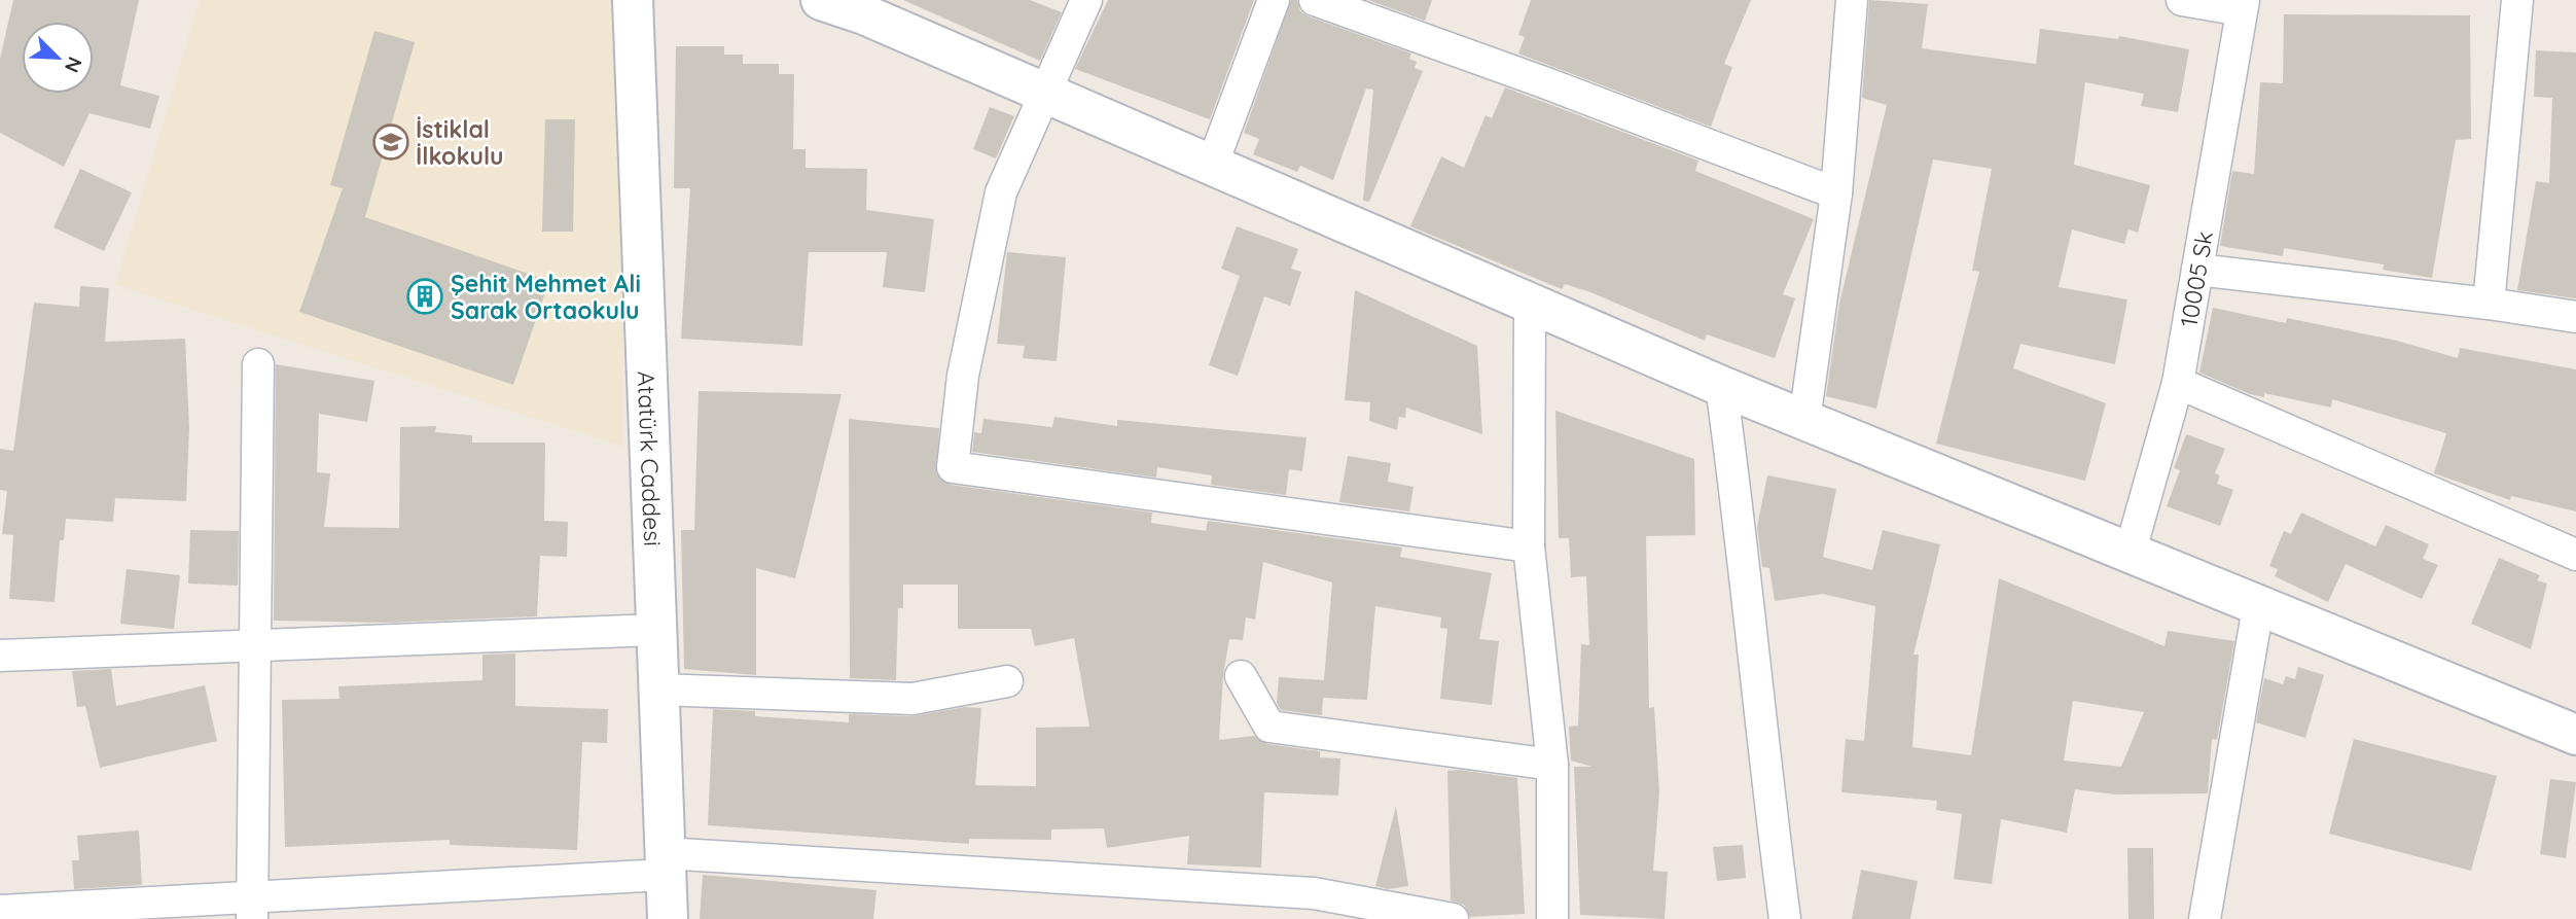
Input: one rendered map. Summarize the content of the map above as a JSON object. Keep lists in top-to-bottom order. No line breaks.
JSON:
{"streets":{"street":["10005 Sk","Atatürk Caddesi"]},"places":{"school or university":["İstiklal İlkokulu"],"building":["Şehit Mehmet Ali Sarak Ortaokulu"]},"north":"bottom right"}
